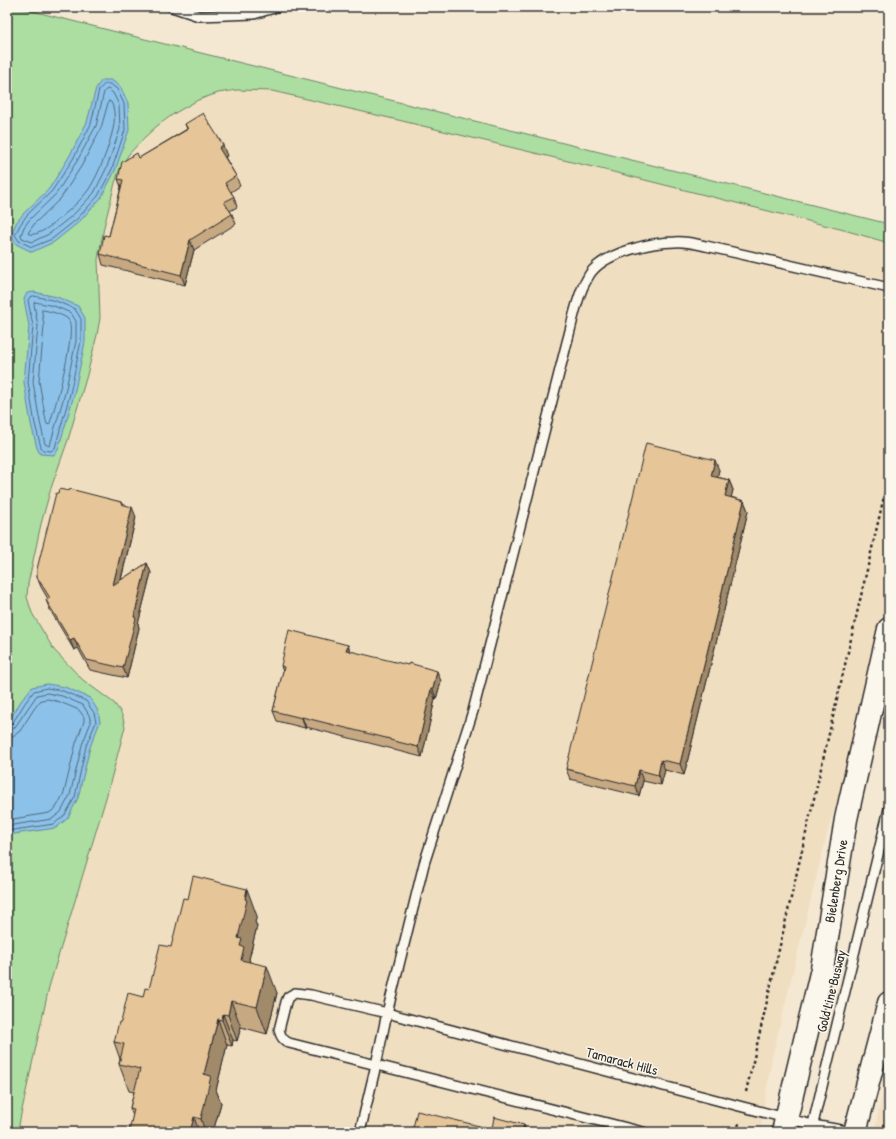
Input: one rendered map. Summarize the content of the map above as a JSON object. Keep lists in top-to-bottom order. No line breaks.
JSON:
{"streets":{"street":["Bielenberg Drive"],"lane":["Gold Line Busway","Tamarack Hills"]},"crossings":[["Bielenberg Drive","Tamarack Hills"],["Gold Line Busway","Tamarack Hills"]]}
